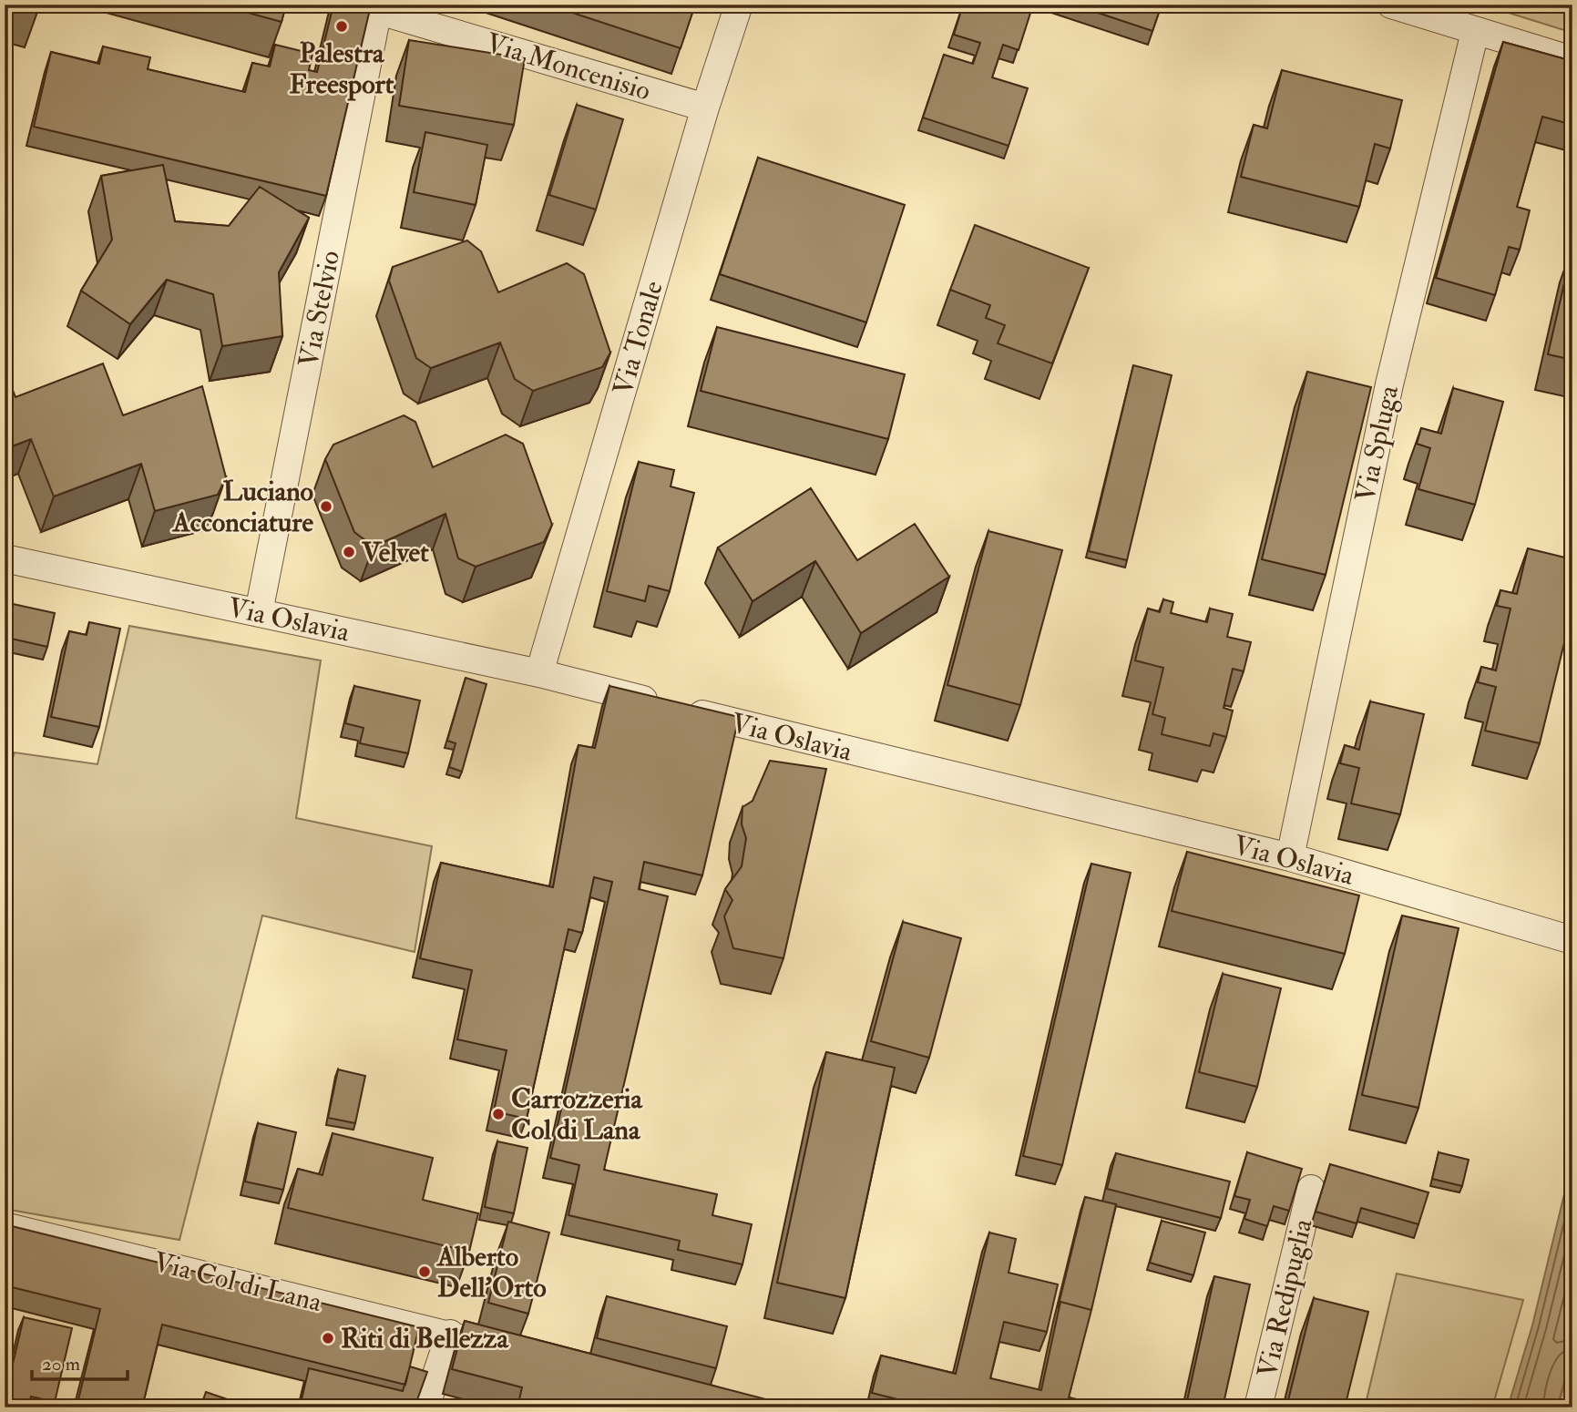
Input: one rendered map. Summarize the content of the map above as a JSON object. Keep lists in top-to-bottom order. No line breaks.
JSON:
{"streets":{"street":["Via Moncenisio","Via Stelvio","Via Tonale","Via Spluga","Via Oslavia","Via Col di Lana","Via Redipuglia"]},"crossings":[["Via Moncenisio","Via Stelvio"],["Via Moncenisio","Via Tonale"],["Via Stelvio","Via Oslavia"],["Via Tonale","Via Oslavia"],["Via Spluga","Via Oslavia"]],"places":["Palestra Freesport","Luciano Acconciature","Velvet","Carrozzeria Col di Lana","Alberto Dell'Orto","Riti di Bellezza"],"scale_bar":"20 m"}
